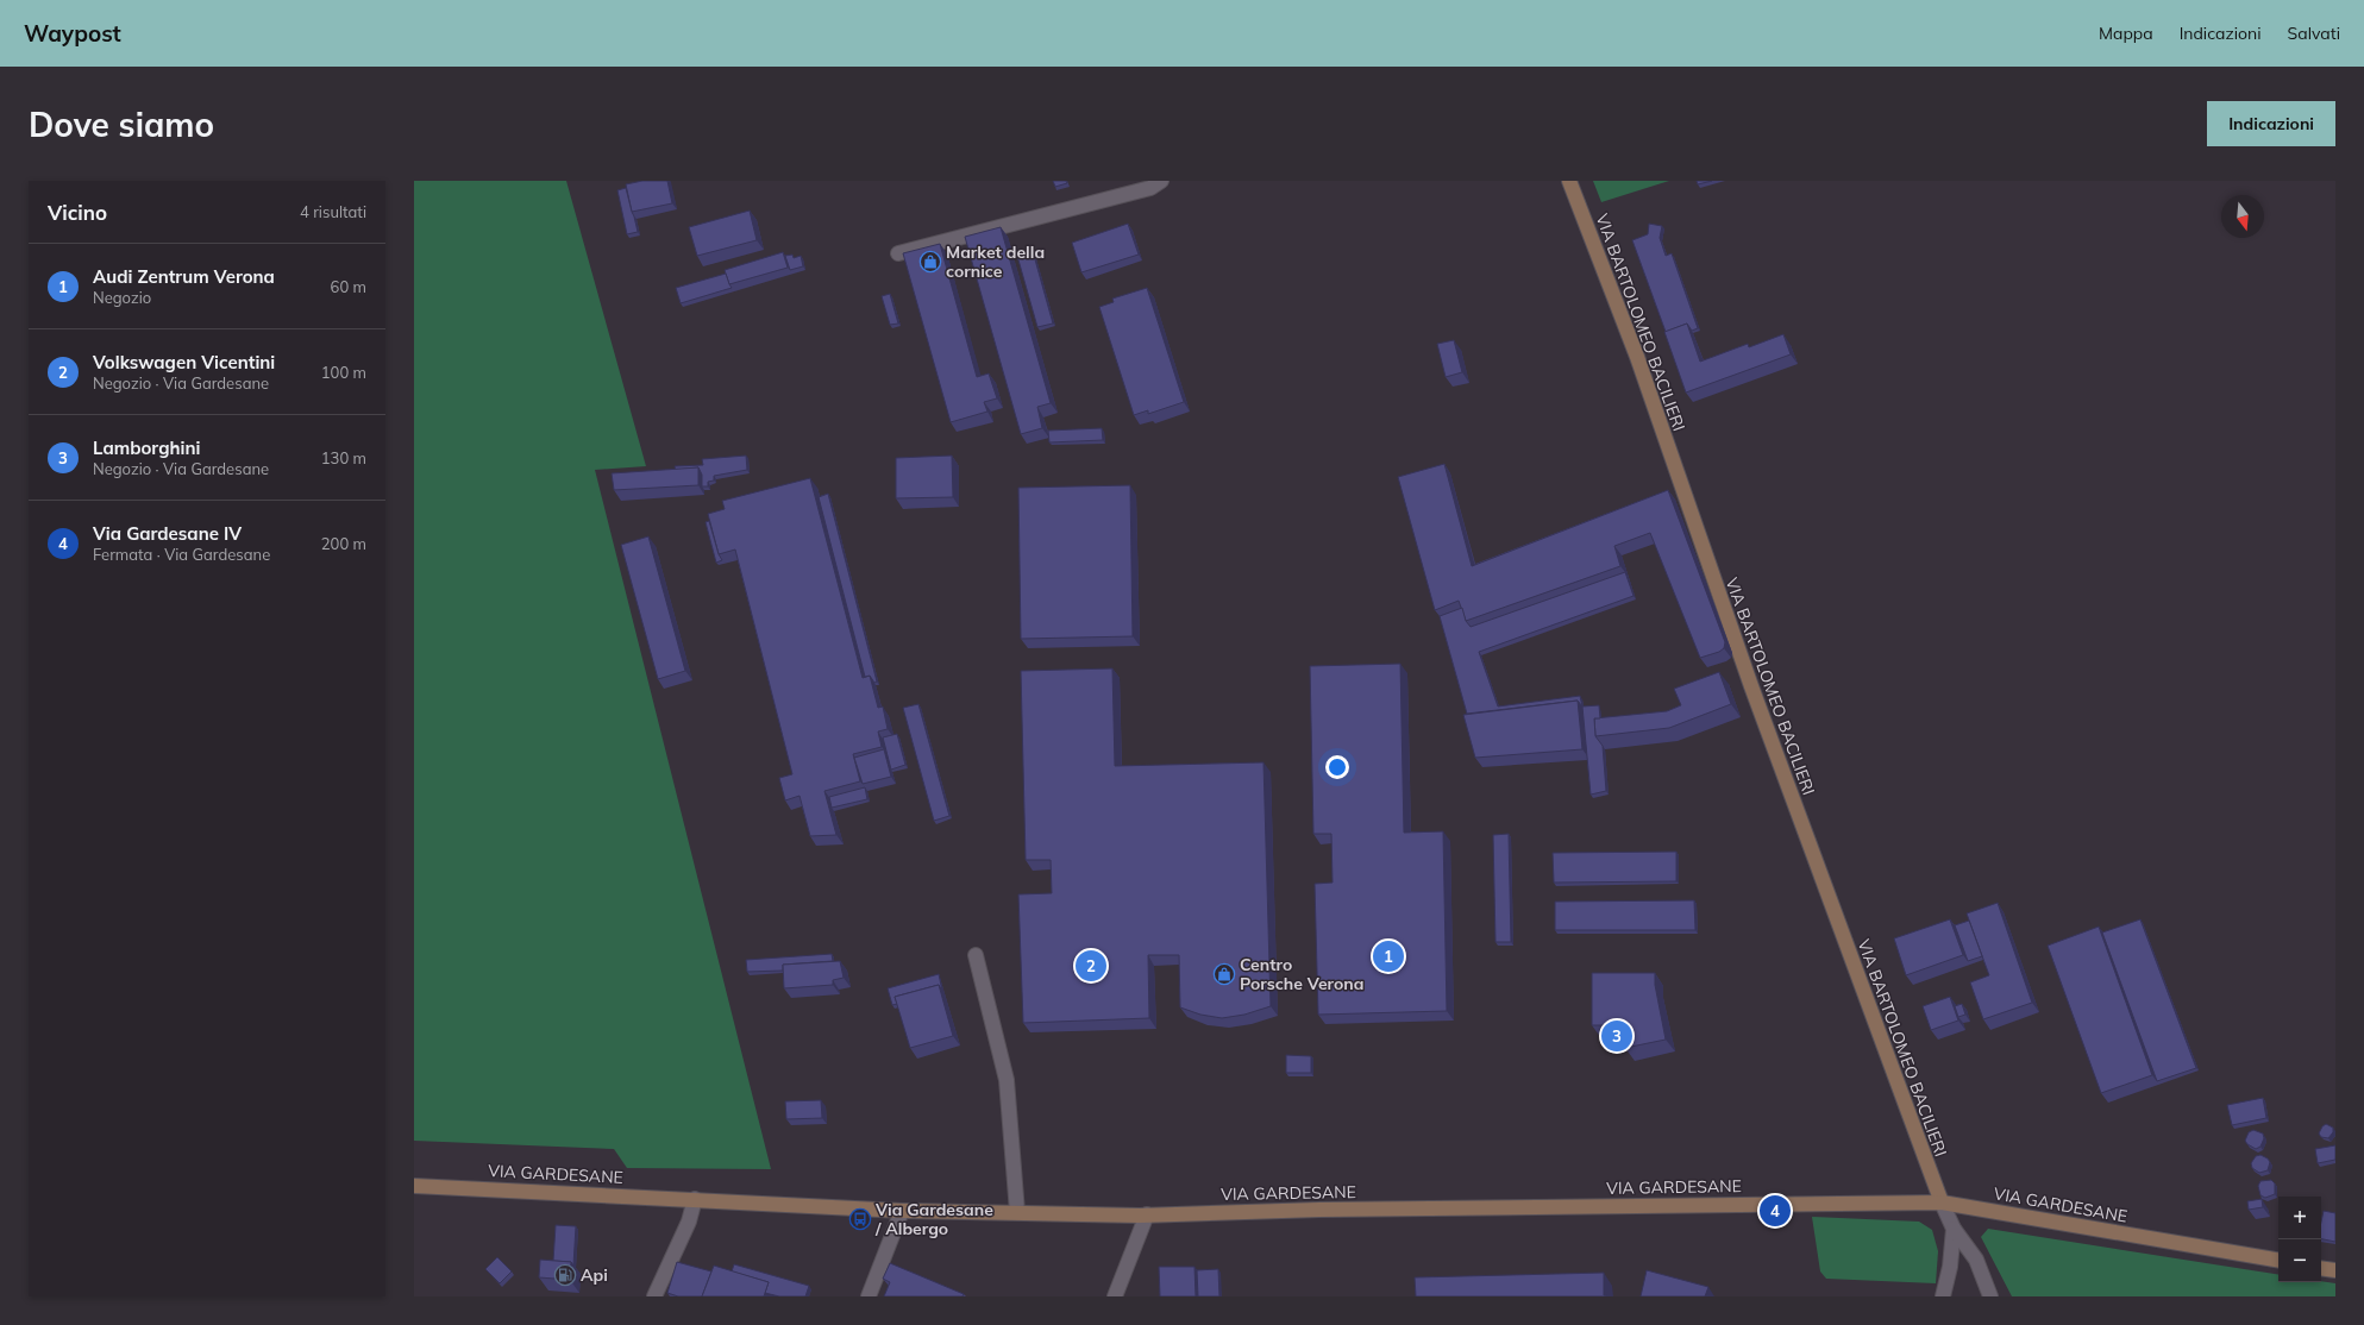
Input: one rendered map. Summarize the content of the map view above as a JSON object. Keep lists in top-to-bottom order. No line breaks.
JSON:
{"streets":{"main road":["VIA BARTOLOMEO BACILIERI","VIA GARDESANE"]},"crossings":[["VIA BARTOLOMEO BACILIERI","VIA GARDESANE"]],"places":{"shop":["Market della cornice","Centro Porsche Verona"],"bus stop":["Via Gardesane / Albergo"],"fuel station":["Api"]},"north":"bottom","page":{"header":"Waypost","nav":["Mappa","Indicazioni","Salvati"],"buttons":"Indicazioni","title":"Dove siamo","heading":["Vicino","4 risultati"],"list":[{"mark":"1","name":"Audi Zentrum Verona","note":"Negozio","value":"60 m"},{"mark":"2","name":"Volkswagen Vicentini","note":"Negozio · Via Gardesane","value":"100 m"},{"mark":"3","name":"Lamborghini","note":"Negozio · Via Gardesane","value":"130 m"},{"mark":"4","name":"Via Gardesane IV","note":"Fermata · Via Gardesane","value":"200 m"}],"pins":["1","2","3","4"],"map_buttons":["+","−"]}}
